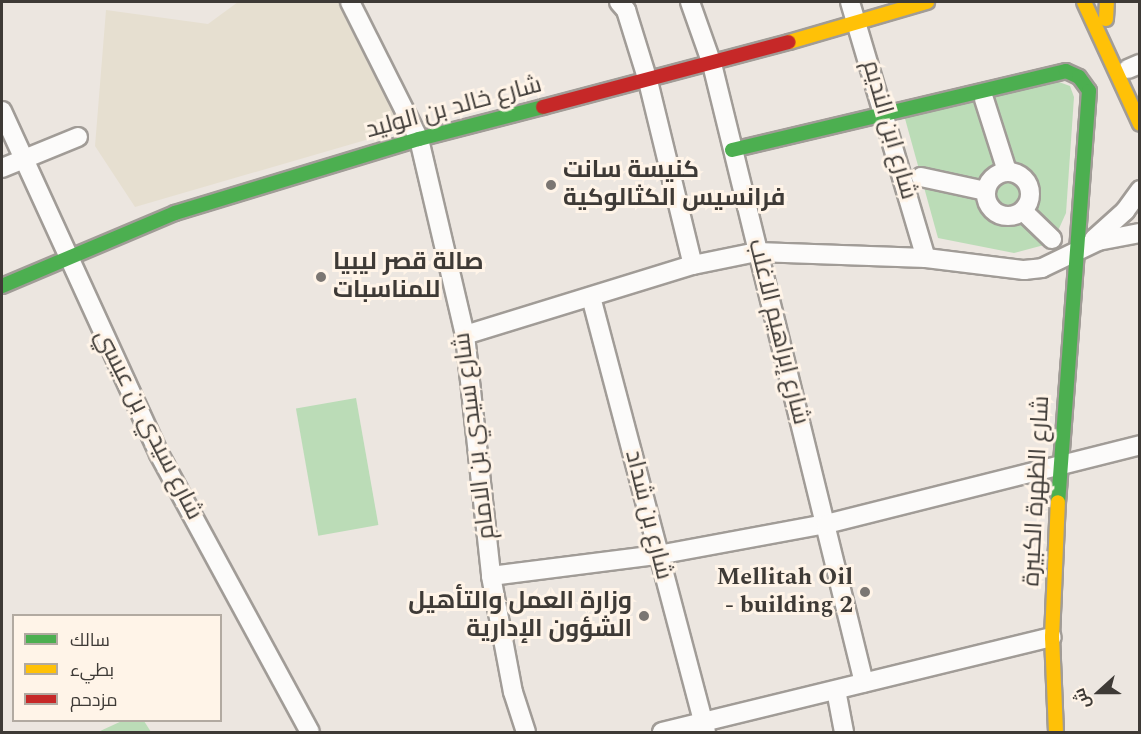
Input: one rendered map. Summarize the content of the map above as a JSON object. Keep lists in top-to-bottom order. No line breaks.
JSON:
{"streets":{"street":["شارع خالد بن الوليد","شارع ابن النديم","شارع إبراهيم الاغلب","شارع سيدي بن عيسي","شارع سيدي بن الامام","شارع الظهرة الكبيرة","شارع بن شداد"]},"crossings":[["شارع خالد بن الوليد","شارع ابن النديم"],["شارع خالد بن الوليد","شارع إبراهيم الاغلب"],["شارع خالد بن الوليد","شارع سيدي بن عيسي"],["شارع خالد بن الوليد","شارع سيدي بن الامام"],["شارع ابن النديم","شارع الظهرة الكبيرة"],["شارع إبراهيم الاغلب","شارع الظهرة الكبيرة"]],"places":["كنيسة سانت فرانسيس الكثالوكية","صالة قصر ليبيا للمناسبات","Mellitah Oil - building 2","وزارة العمل والتأهيل الشؤون الإدارية"],"legend":["سالك","بطيء","مزدحم"],"north":"left"}
